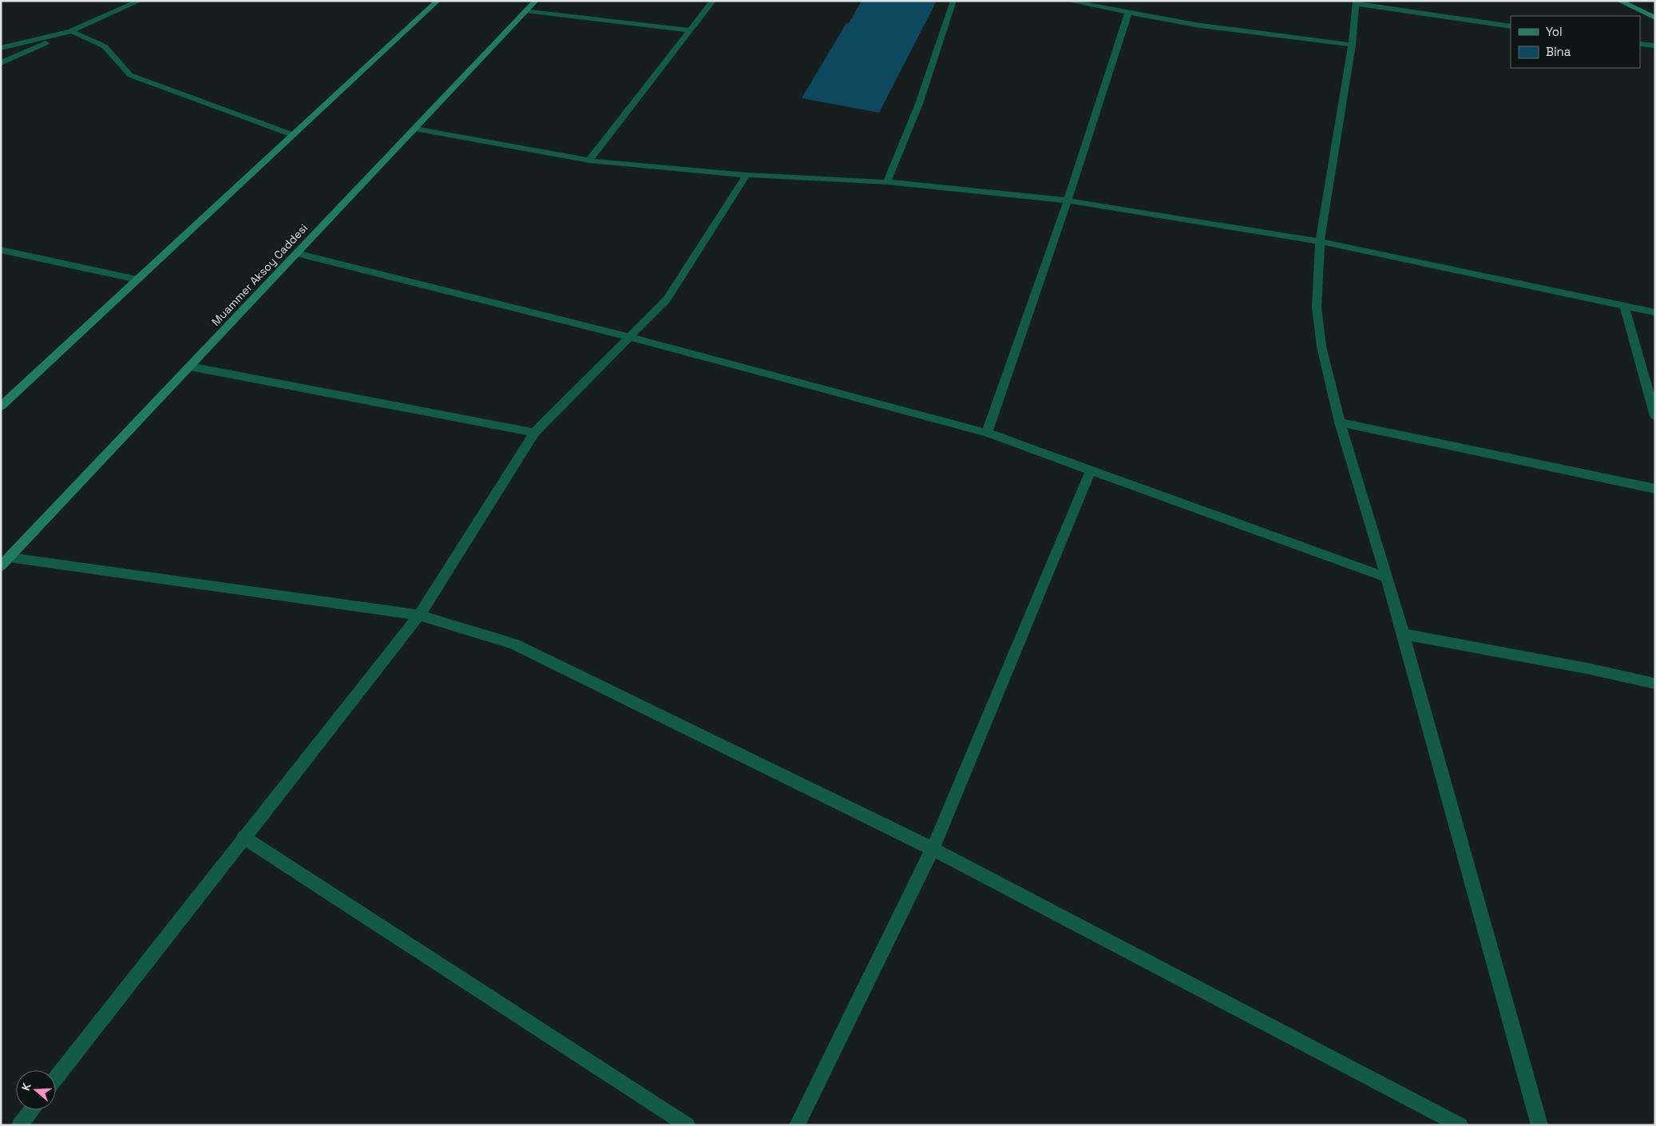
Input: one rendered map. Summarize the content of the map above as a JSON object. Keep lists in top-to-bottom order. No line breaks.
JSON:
{"streets":{"main road":["Muammer Aksoy Caddesi"]},"legend":["Yol","Bina"],"north":"left"}
